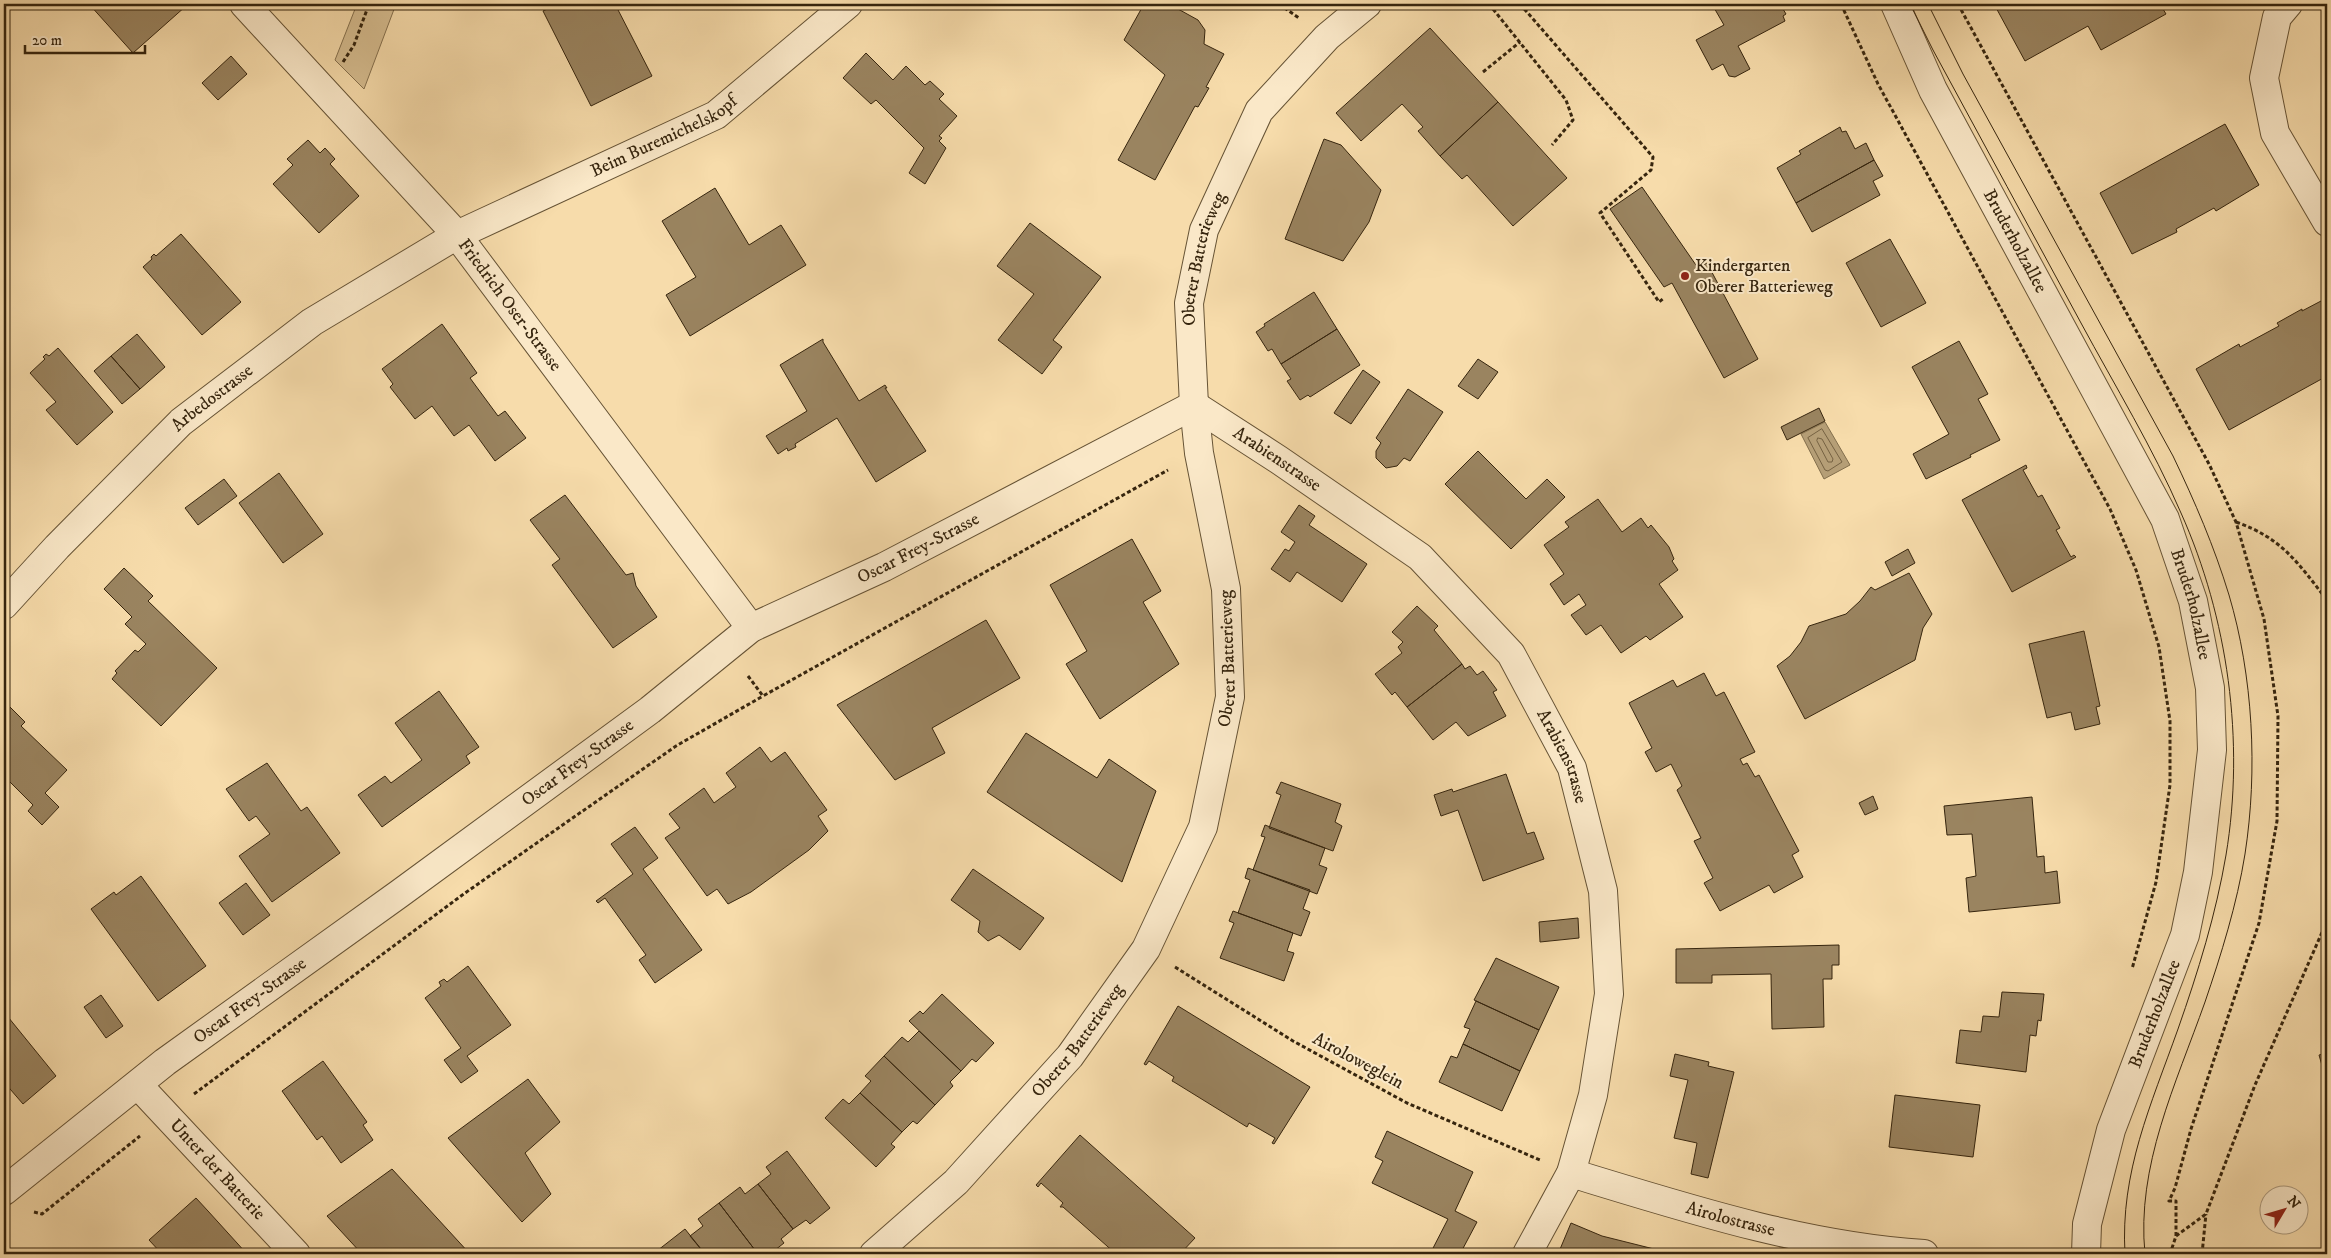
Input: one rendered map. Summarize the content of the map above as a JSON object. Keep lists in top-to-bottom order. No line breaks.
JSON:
{"streets":{"street":["Beim Buremichelskopf","Bruderholzallee","Oberer Batterieweg","Friedrich Oser-Strasse","Arbedostrasse","Arabienstrasse","Oscar Frey-Strasse","Unter der Batterie","Airolostrasse"],"path":["Airoloweglein"]},"crossings":[["Beim Buremichelskopf","Friedrich Oser-Strasse"],["Beim Buremichelskopf","Arbedostrasse"],["Oberer Batterieweg","Arabienstrasse"],["Oberer Batterieweg","Oscar Frey-Strasse"],["Oberer Batterieweg","Airoloweglein"],["Friedrich Oser-Strasse","Arbedostrasse"],["Friedrich Oser-Strasse","Oscar Frey-Strasse"],["Arabienstrasse","Oscar Frey-Strasse"],["Arabienstrasse","Airoloweglein"],["Arabienstrasse","Airolostrasse"],["Oscar Frey-Strasse","Unter der Batterie"],["Airoloweglein","Airolostrasse"]],"places":["Kindergarten Oberer Batterieweg"],"scale_bar":"20 m","north":"top right"}
